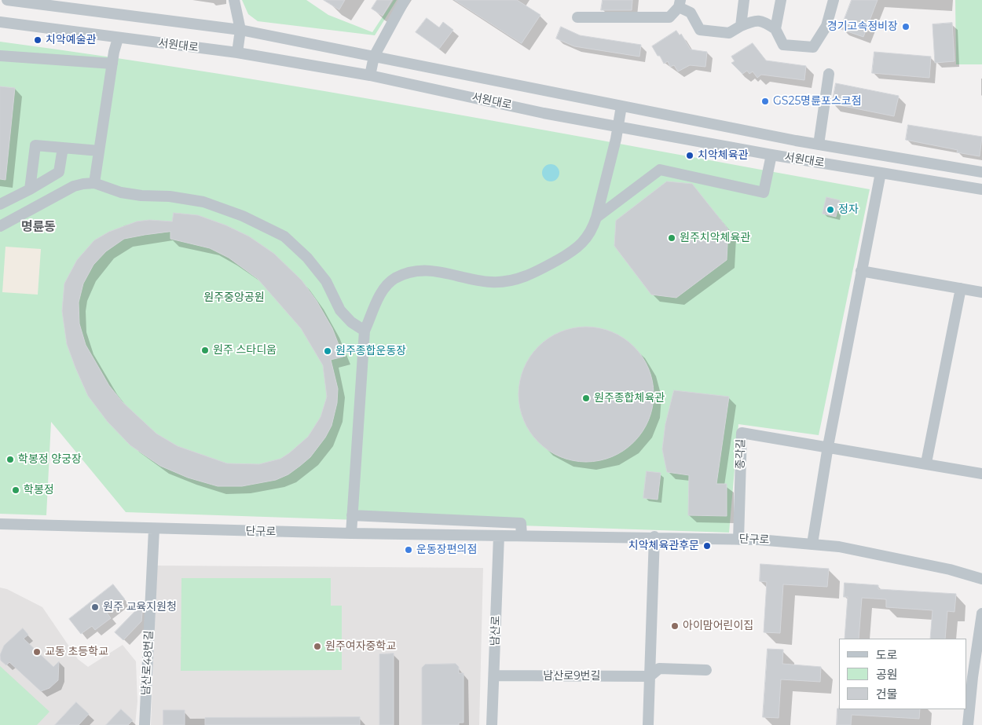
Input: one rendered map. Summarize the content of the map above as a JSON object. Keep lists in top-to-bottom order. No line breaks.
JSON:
{"streets":{"street":["서원대로","종각길","단구로","남산로","남산로48번길","남산로9번길"]},"crossings":[["종각길","단구로"],["단구로","남산로"],["단구로","남산로48번길"],["남산로","남산로9번길"]],"districts":["명륜동"],"parks":["원주중앙공원"],"places":["경기고속정비장","치악예술관","GS25명륜포스코점","치악체육관","정자","원주치악체육관","원주 스타디움","원주종합운동장","원주종합체육관","학봉정 양궁장","학봉정","치악체육관후문","운동장편의점","원주 교육지원청","아이맘어린이집","원주여자중학교","교동 초등학교"],"legend":["도로","공원","건물"]}
